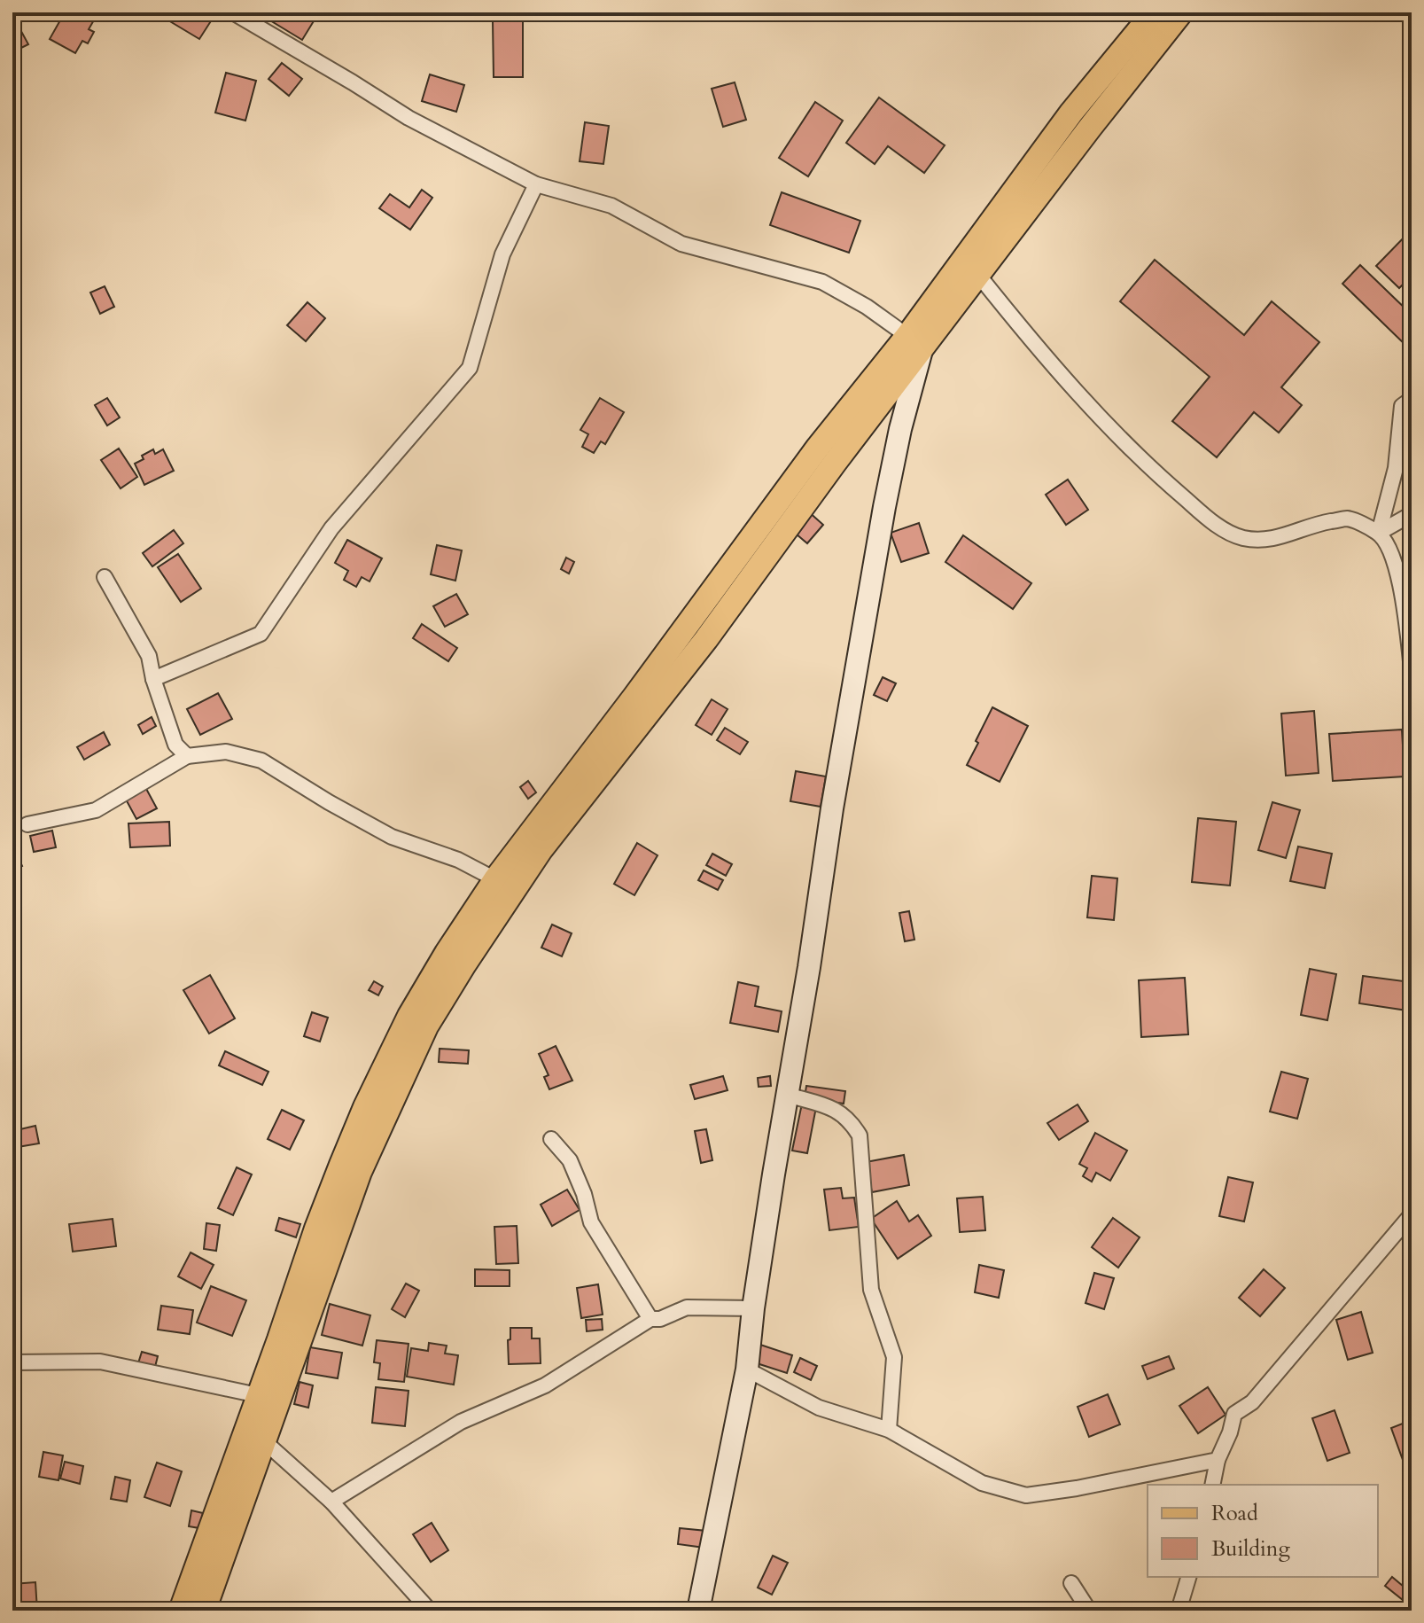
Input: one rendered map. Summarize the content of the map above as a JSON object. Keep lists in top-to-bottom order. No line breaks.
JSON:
{"legend":["Road","Building"]}
